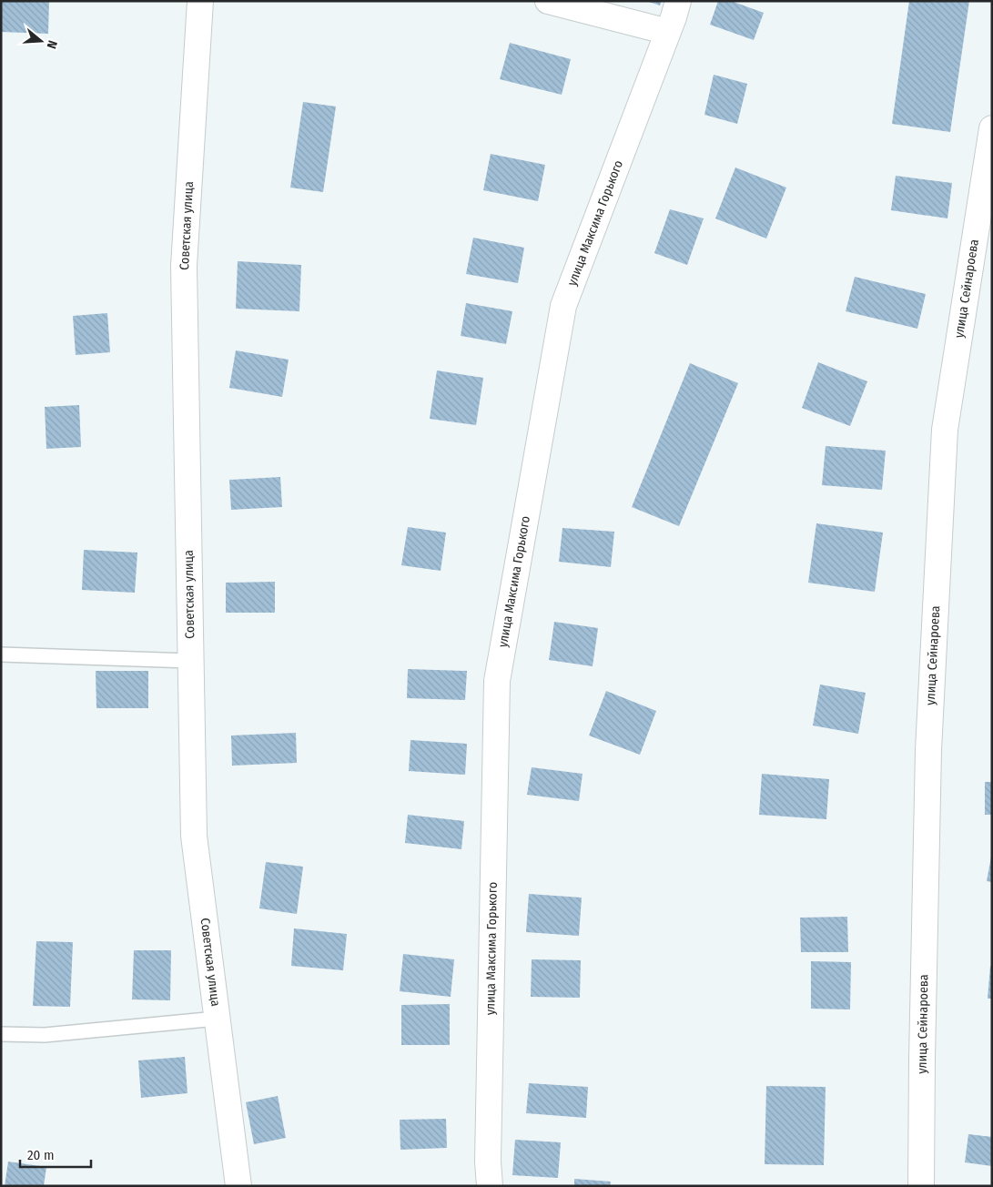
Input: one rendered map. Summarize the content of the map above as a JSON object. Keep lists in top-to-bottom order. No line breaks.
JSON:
{"streets":{"street":["улица Максима Горького","Советская улица","улица Сейнароева"]},"scale_bar":"20 m","north":"right"}
